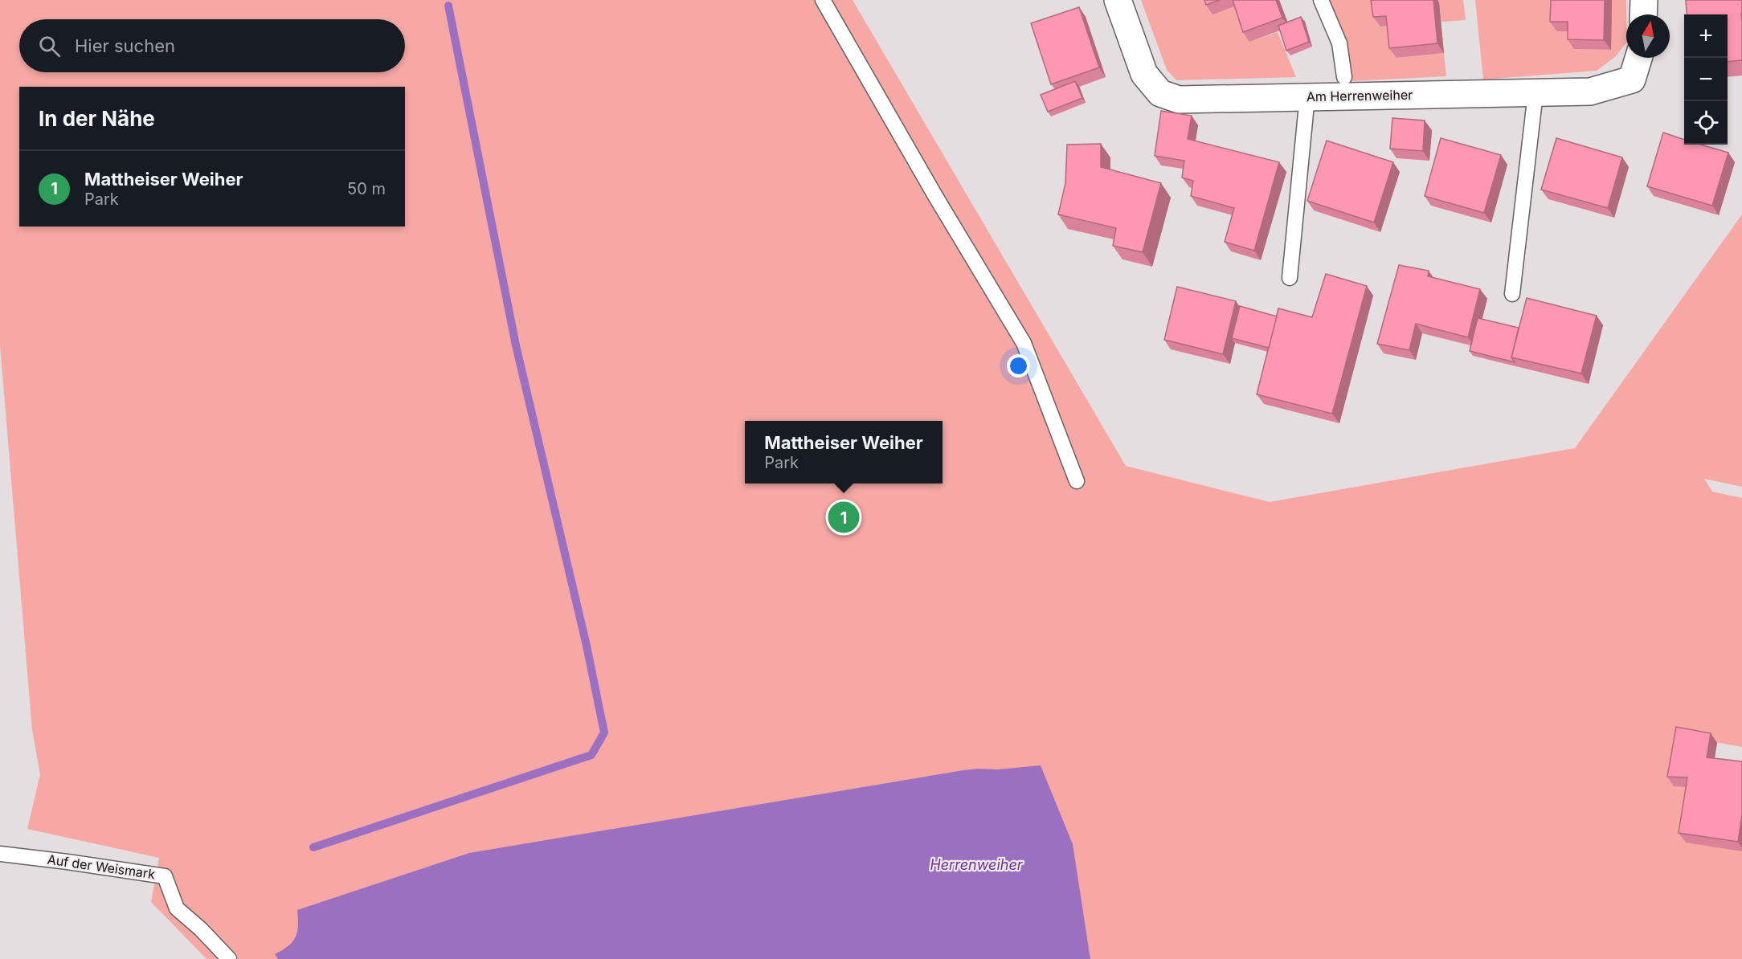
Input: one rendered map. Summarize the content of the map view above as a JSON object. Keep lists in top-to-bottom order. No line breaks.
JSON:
{"streets":{"street":["Am Herrenweiher"],"lane":["Auf der Weismark"]},"water":["Herrenweiher"],"north":"top","page":{"map_buttons":["+","−"],"search":"Hier suchen","heading":"In der Nähe","list":[{"mark":"1","name":"Mattheiser Weiher","note":"Park","value":"50 m"}],"popup":["Mattheiser Weiher","Park"],"pins":"1"}}
